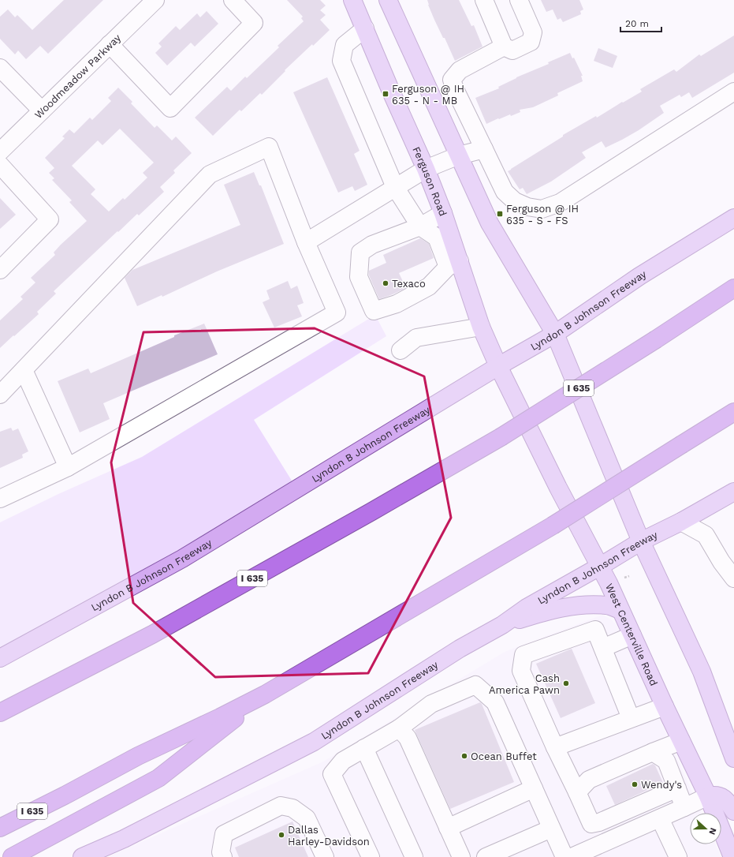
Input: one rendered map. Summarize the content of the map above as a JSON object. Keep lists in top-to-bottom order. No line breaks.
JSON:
{"streets":{"highway":["I 635"],"main road":["Ferguson Road","Lyndon B Johnson Freeway","West Centerville Road"],"street":["Woodmeadow Parkway"]},"crossings":[["Ferguson Road","Lyndon B Johnson Freeway"],["Ferguson Road","West Centerville Road"],["Lyndon B Johnson Freeway","West Centerville Road"]],"places":{"transit":["Ferguson @ IH 635 - N - MB","Ferguson @ IH 635 - S - FS"],"other":["Texaco","Cash America Pawn","Ocean Buffet","Wendy's","Dallas Harley-Davidson"]},"scale_bar":"20 m","north":"right"}
